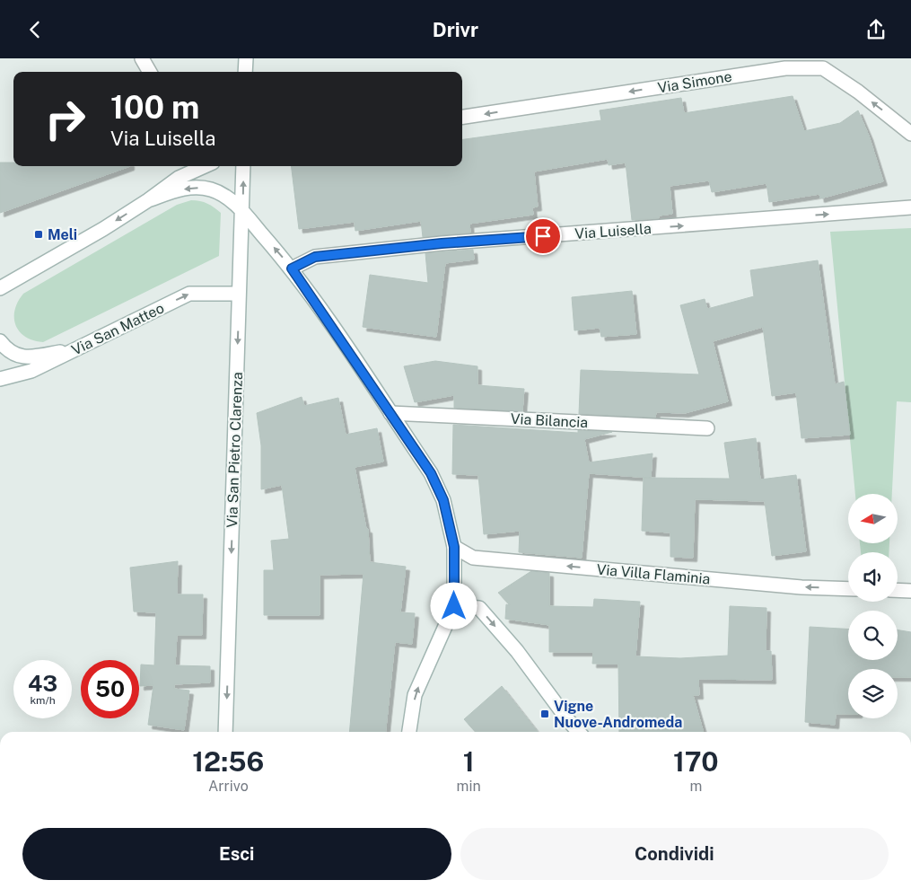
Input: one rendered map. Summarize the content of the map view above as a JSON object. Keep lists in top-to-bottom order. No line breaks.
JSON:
{"streets":{"main road":["Via Simone","Via Luisella","Via San Matteo","Via Bilancia","Via San Pietro Clarenza","Via Villa Flaminia"]},"crossings":[["Via San Matteo","Via San Pietro Clarenza"]],"one_way":["Via Simone","Via Luisella","Via San Pietro Clarenza","Via Villa Flaminia"],"places":{"transit":["Meli","Vigne Nuove-Andromeda"]},"north":"left","page":{"header":"Drivr","turn":["100 m","Via Luisella"],"speed":"43 km/h","limit":"50","eta":["12:56","Arrivo","1","min","170","m"],"buttons":["Esci","Condividi"]}}
